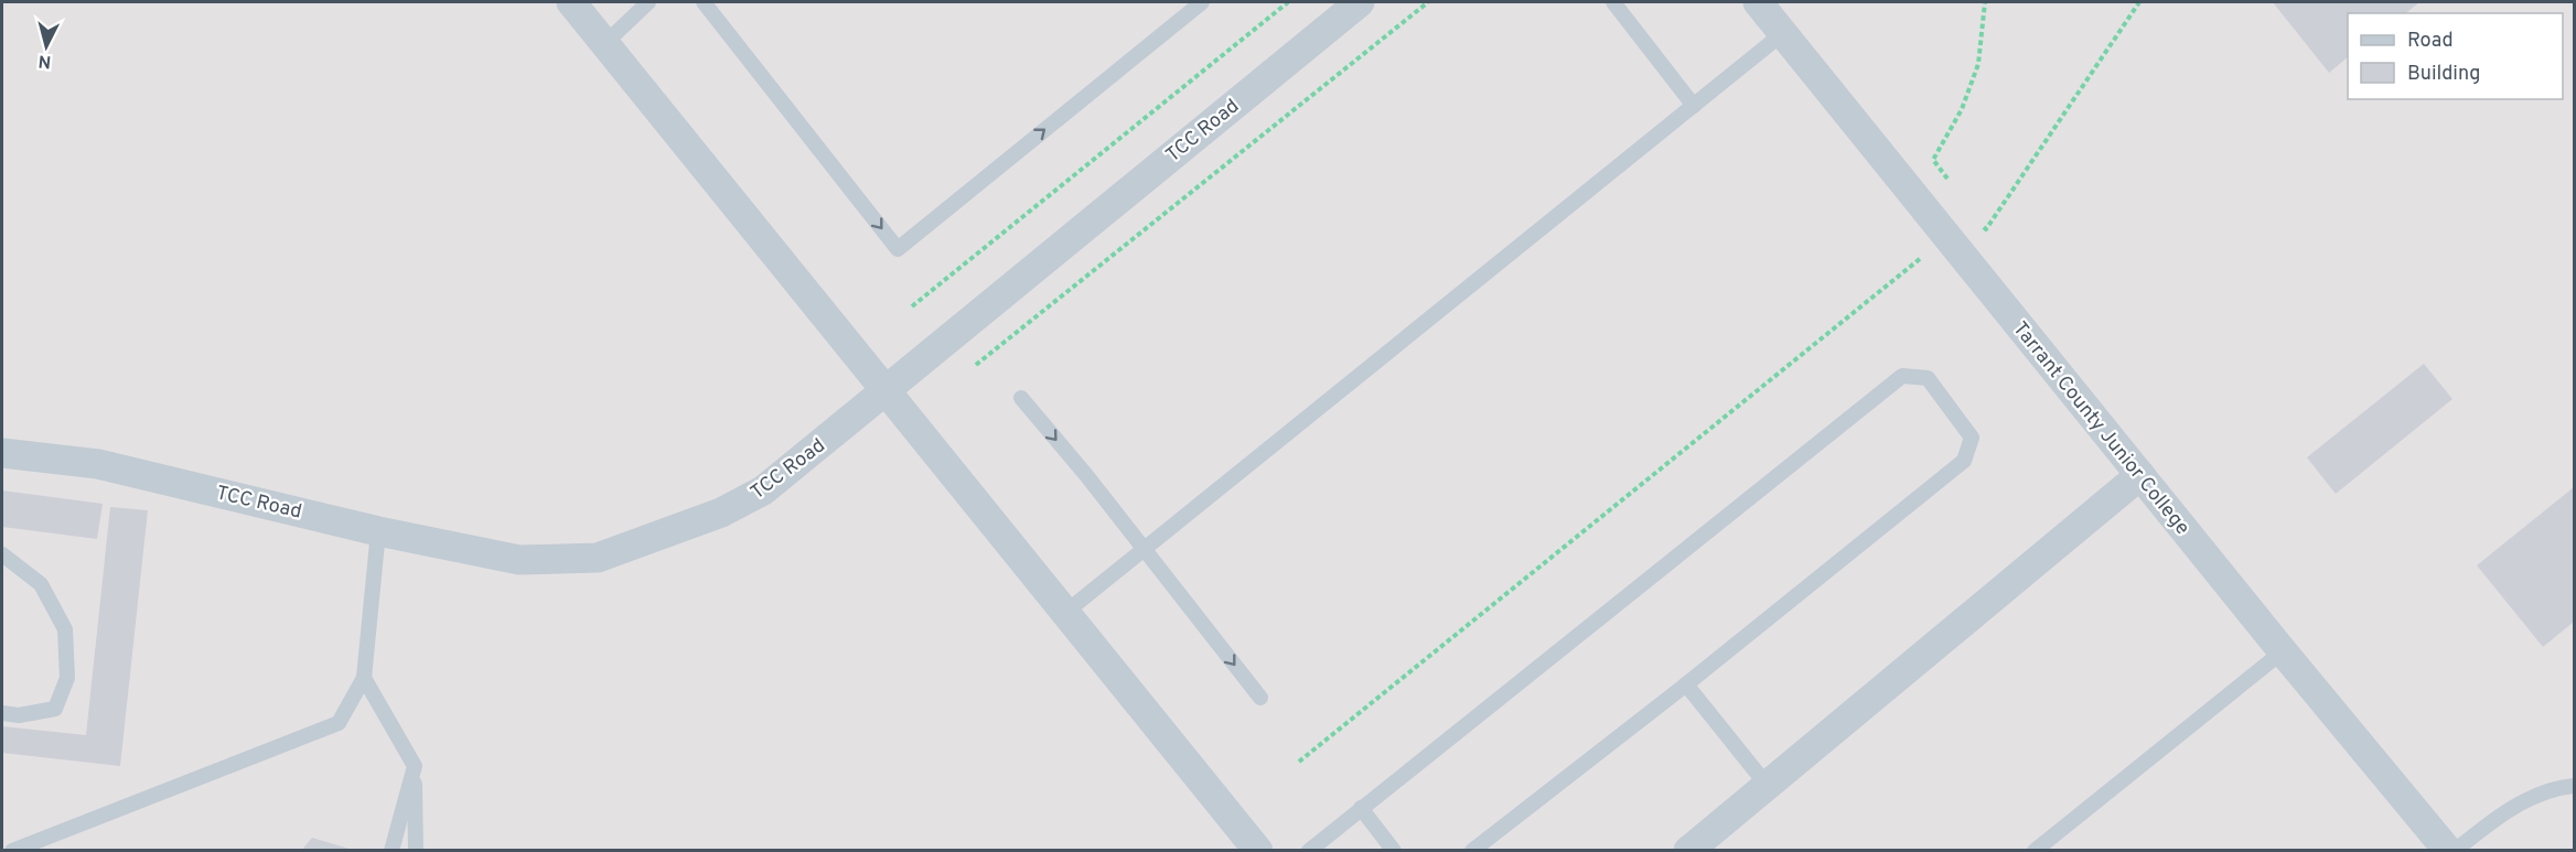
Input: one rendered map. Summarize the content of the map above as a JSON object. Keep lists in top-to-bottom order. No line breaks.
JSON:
{"streets":{"street":["TCC Road","Tarrant County Junior College"]},"legend":["Road","Building"],"north":"bottom"}
